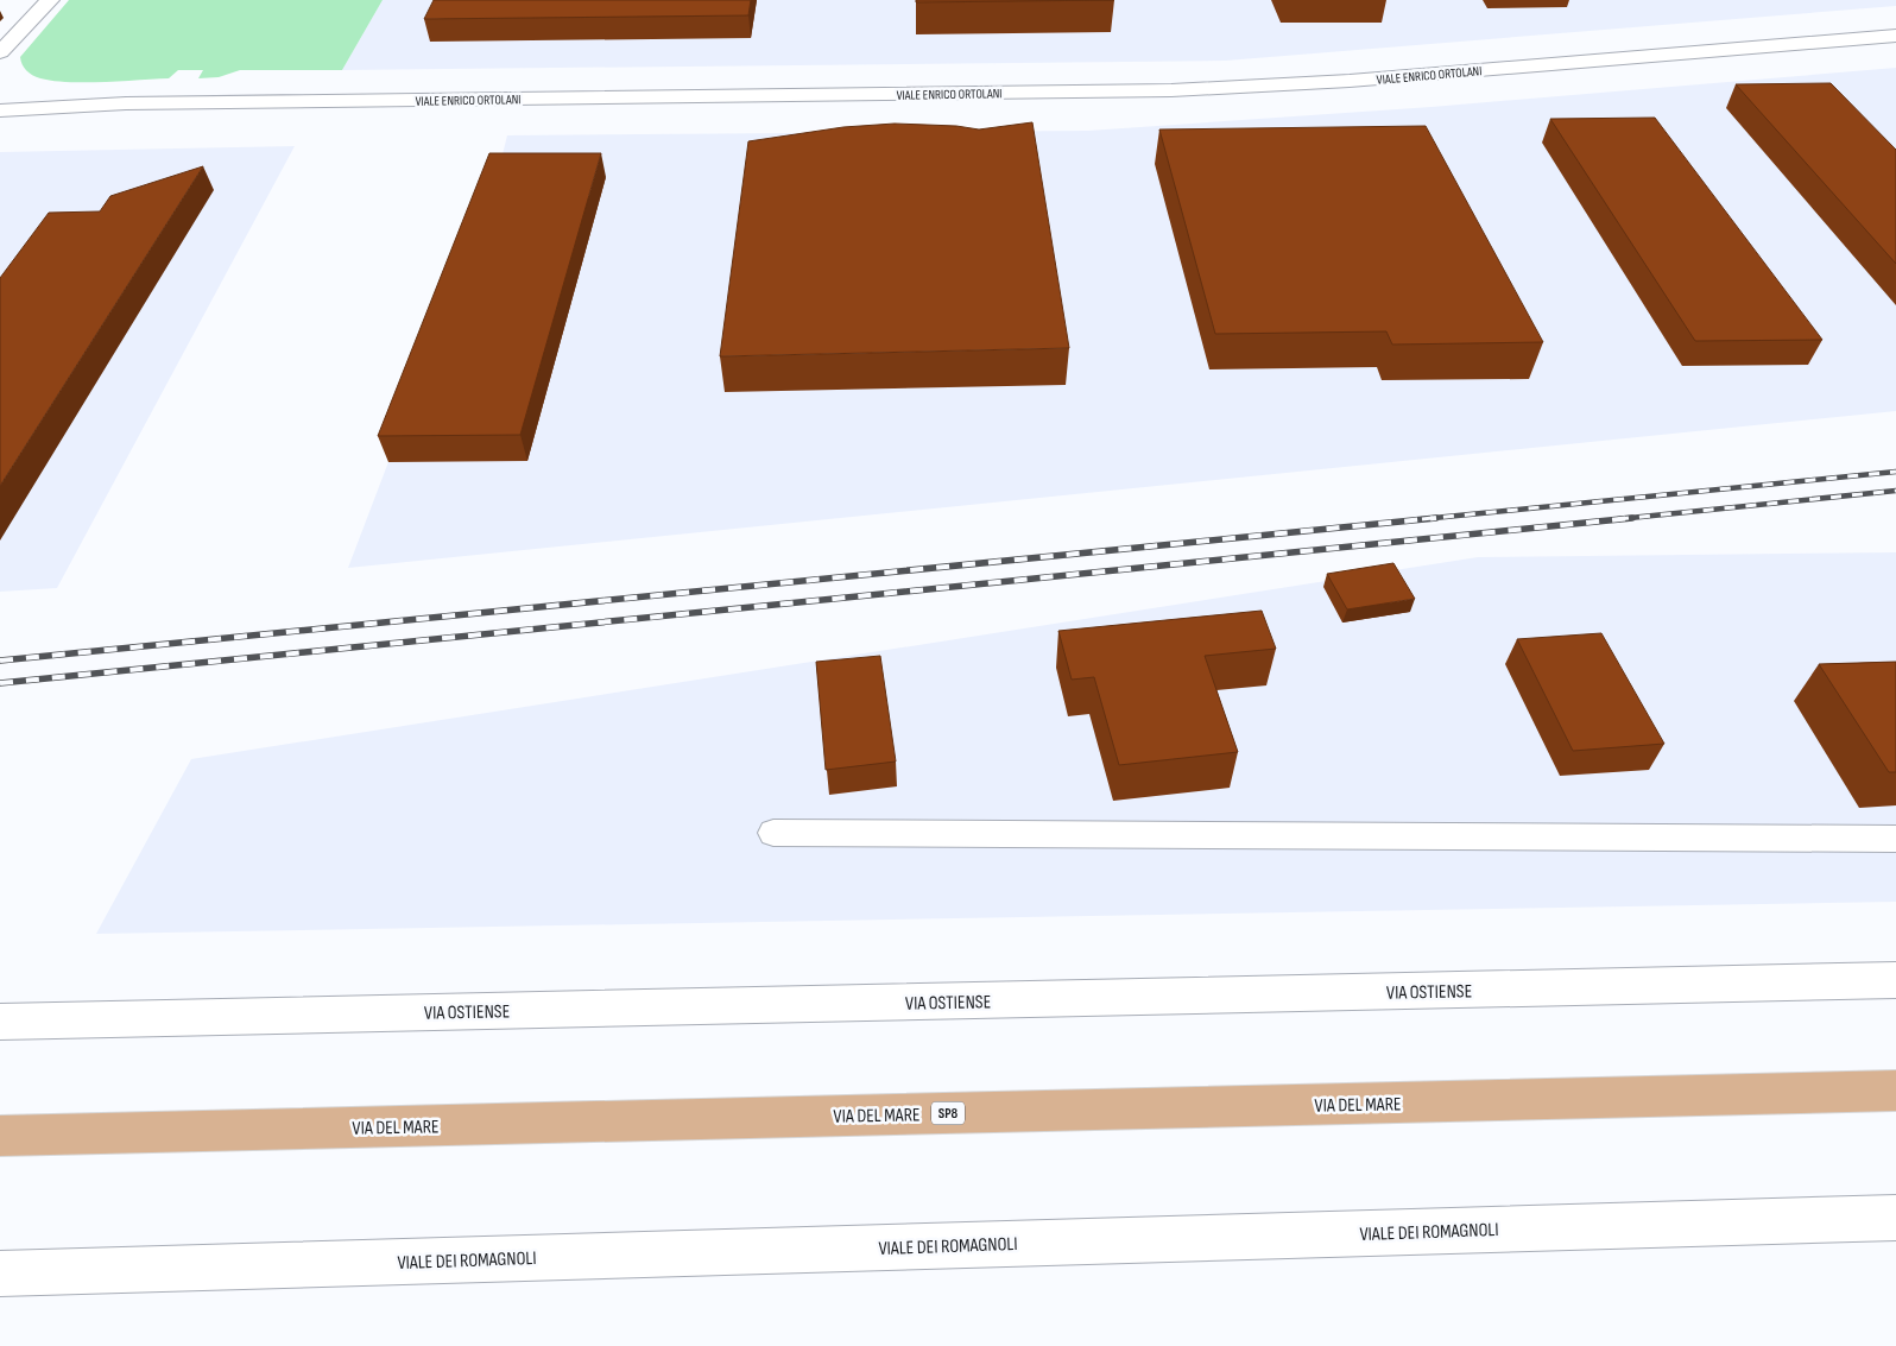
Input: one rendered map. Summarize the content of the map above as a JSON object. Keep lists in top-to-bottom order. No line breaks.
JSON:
{"streets":{"main road":["VIA DEL MARE","SP8"],"street":["VIALE ENRICO ORTOLANI","VIA OSTIENSE","VIALE DEI ROMAGNOLI"]}}
